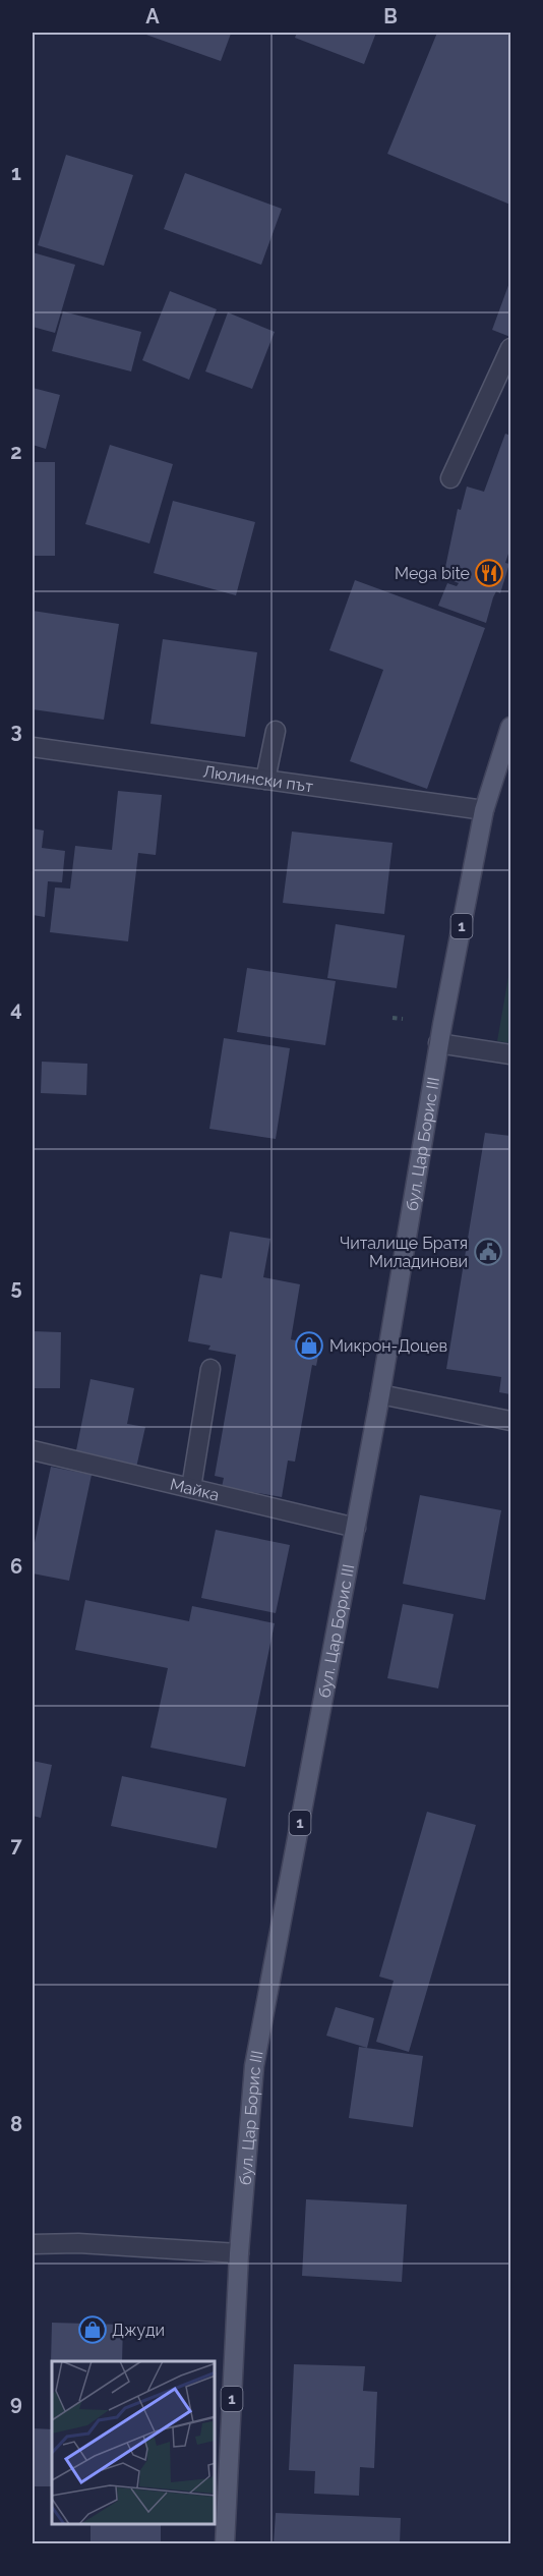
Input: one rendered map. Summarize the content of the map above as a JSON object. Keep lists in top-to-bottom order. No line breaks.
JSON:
{"streets":{"main road":["1","бул. Цар Борис III"],"street":["Люлински път","Майка"]},"crossings":[["Люлински път","бул. Цар Борис III"],["бул. Цар Борис III","Майка"]],"places":{"restaurant":["Mega bite"],"public building":["Читалище Братя Миладинови"],"shop":["Микрон-Доцев","Джуди"]},"grid":{"columns":["A","B"],"rows":["1","2","3","4","5","6","7","8","9"]}}
